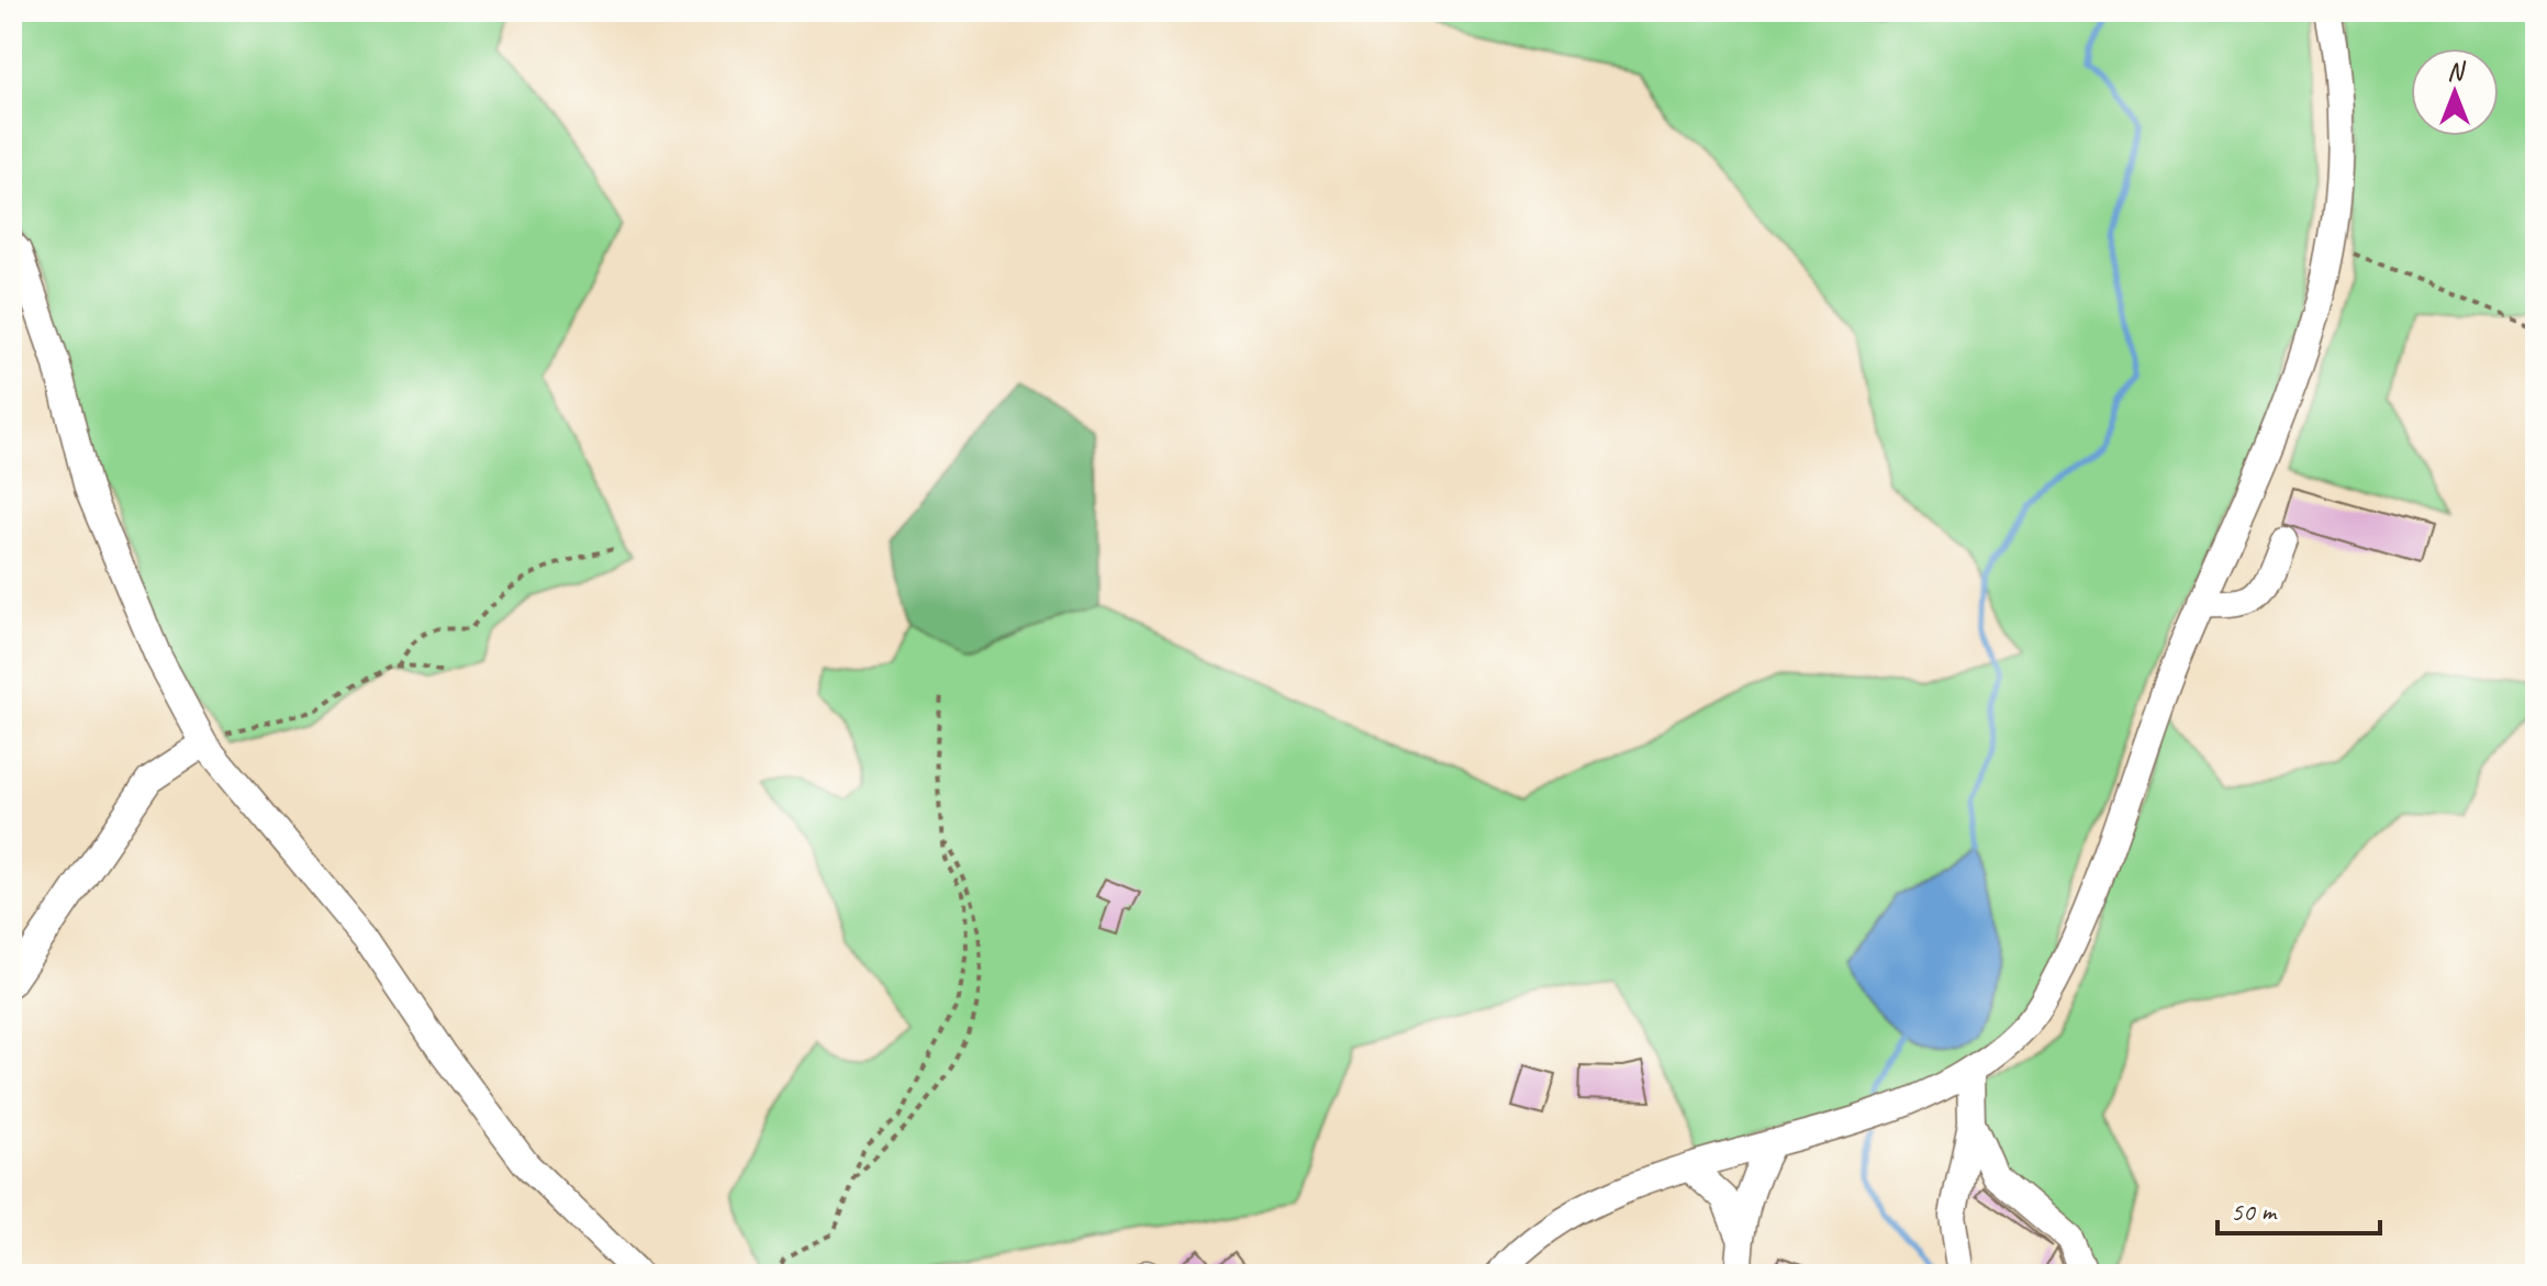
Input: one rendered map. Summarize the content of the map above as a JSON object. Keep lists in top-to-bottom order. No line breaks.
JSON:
{"scale_bar":"50 m","north":"top"}
